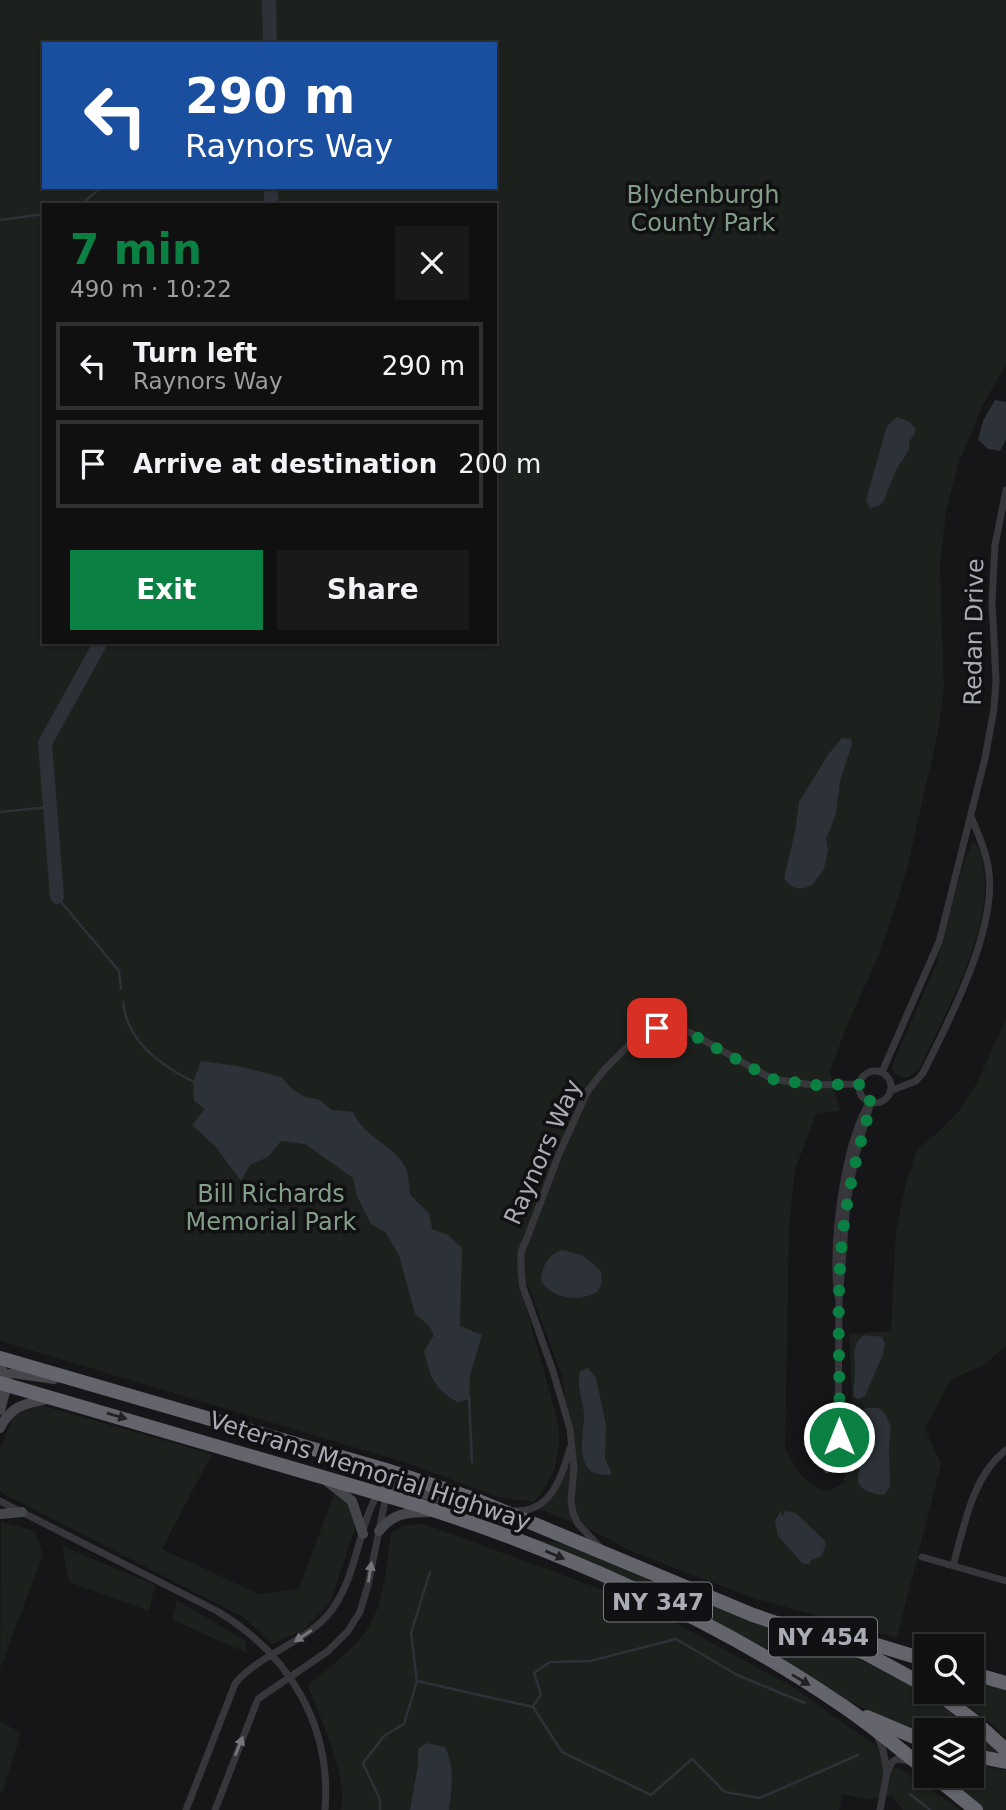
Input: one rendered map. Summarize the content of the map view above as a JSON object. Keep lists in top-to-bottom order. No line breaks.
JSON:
{"streets":{"highway":["Veterans Memorial Highway","NY 347","NY 454"],"street":["Redan Drive","Raynors Way"]},"crossings":[["Redan Drive","Raynors Way"],["Raynors Way","Veterans Memorial Highway"],["Veterans Memorial Highway","NY 347"]],"parks":["Blydenburgh County Park","Bill Richards Memorial Park"],"page":{"turn":["290 m","Raynors Way"],"heading":["7 min","490 m · 10:22"],"list":[{"name":"Turn left","note":"Raynors Way","value":"290 m"},{"name":"Arrive at destination","value":"200 m"}],"buttons":["Exit","Share"]}}
